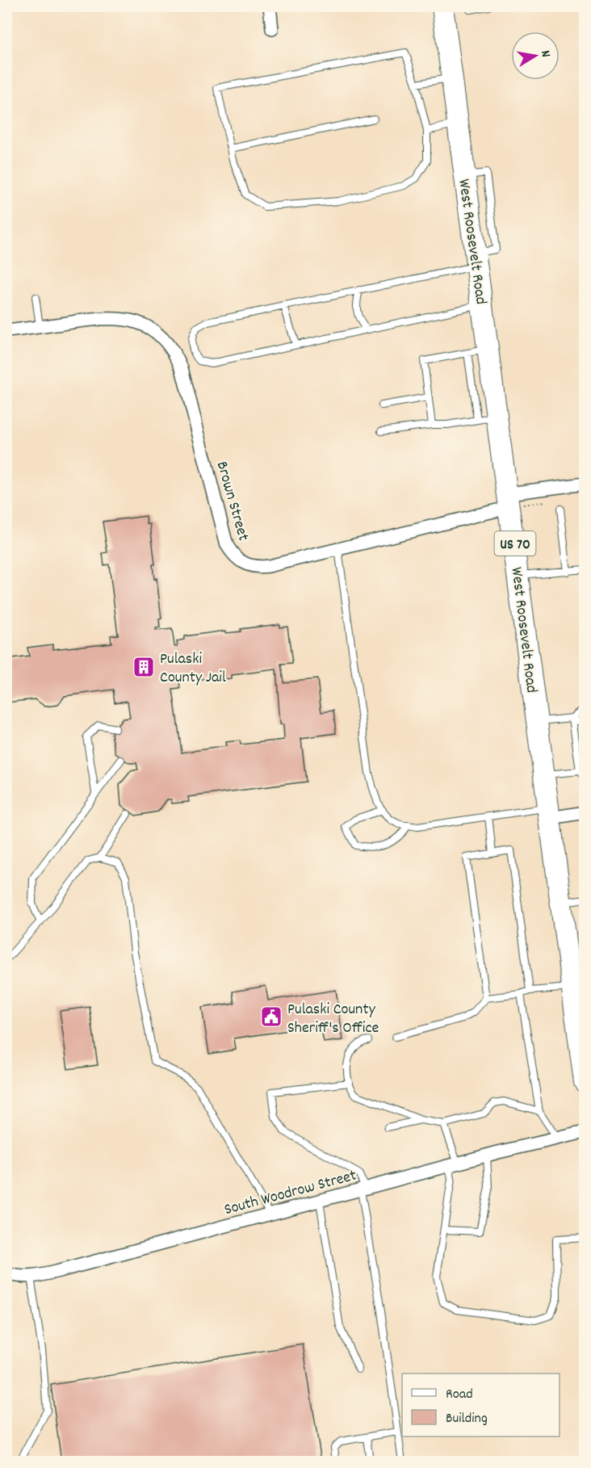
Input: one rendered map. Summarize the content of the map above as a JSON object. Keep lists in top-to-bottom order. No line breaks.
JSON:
{"streets":{"main road":["West Roosevelt Road","US 70"],"street":["Brown Street","South Woodrow Street"]},"crossings":[["West Roosevelt Road","Brown Street"]],"places":{"building":["Pulaski County Jail"],"public building":["Pulaski County Sheriff's Office"]},"legend":["Road","Building"],"north":"right"}
